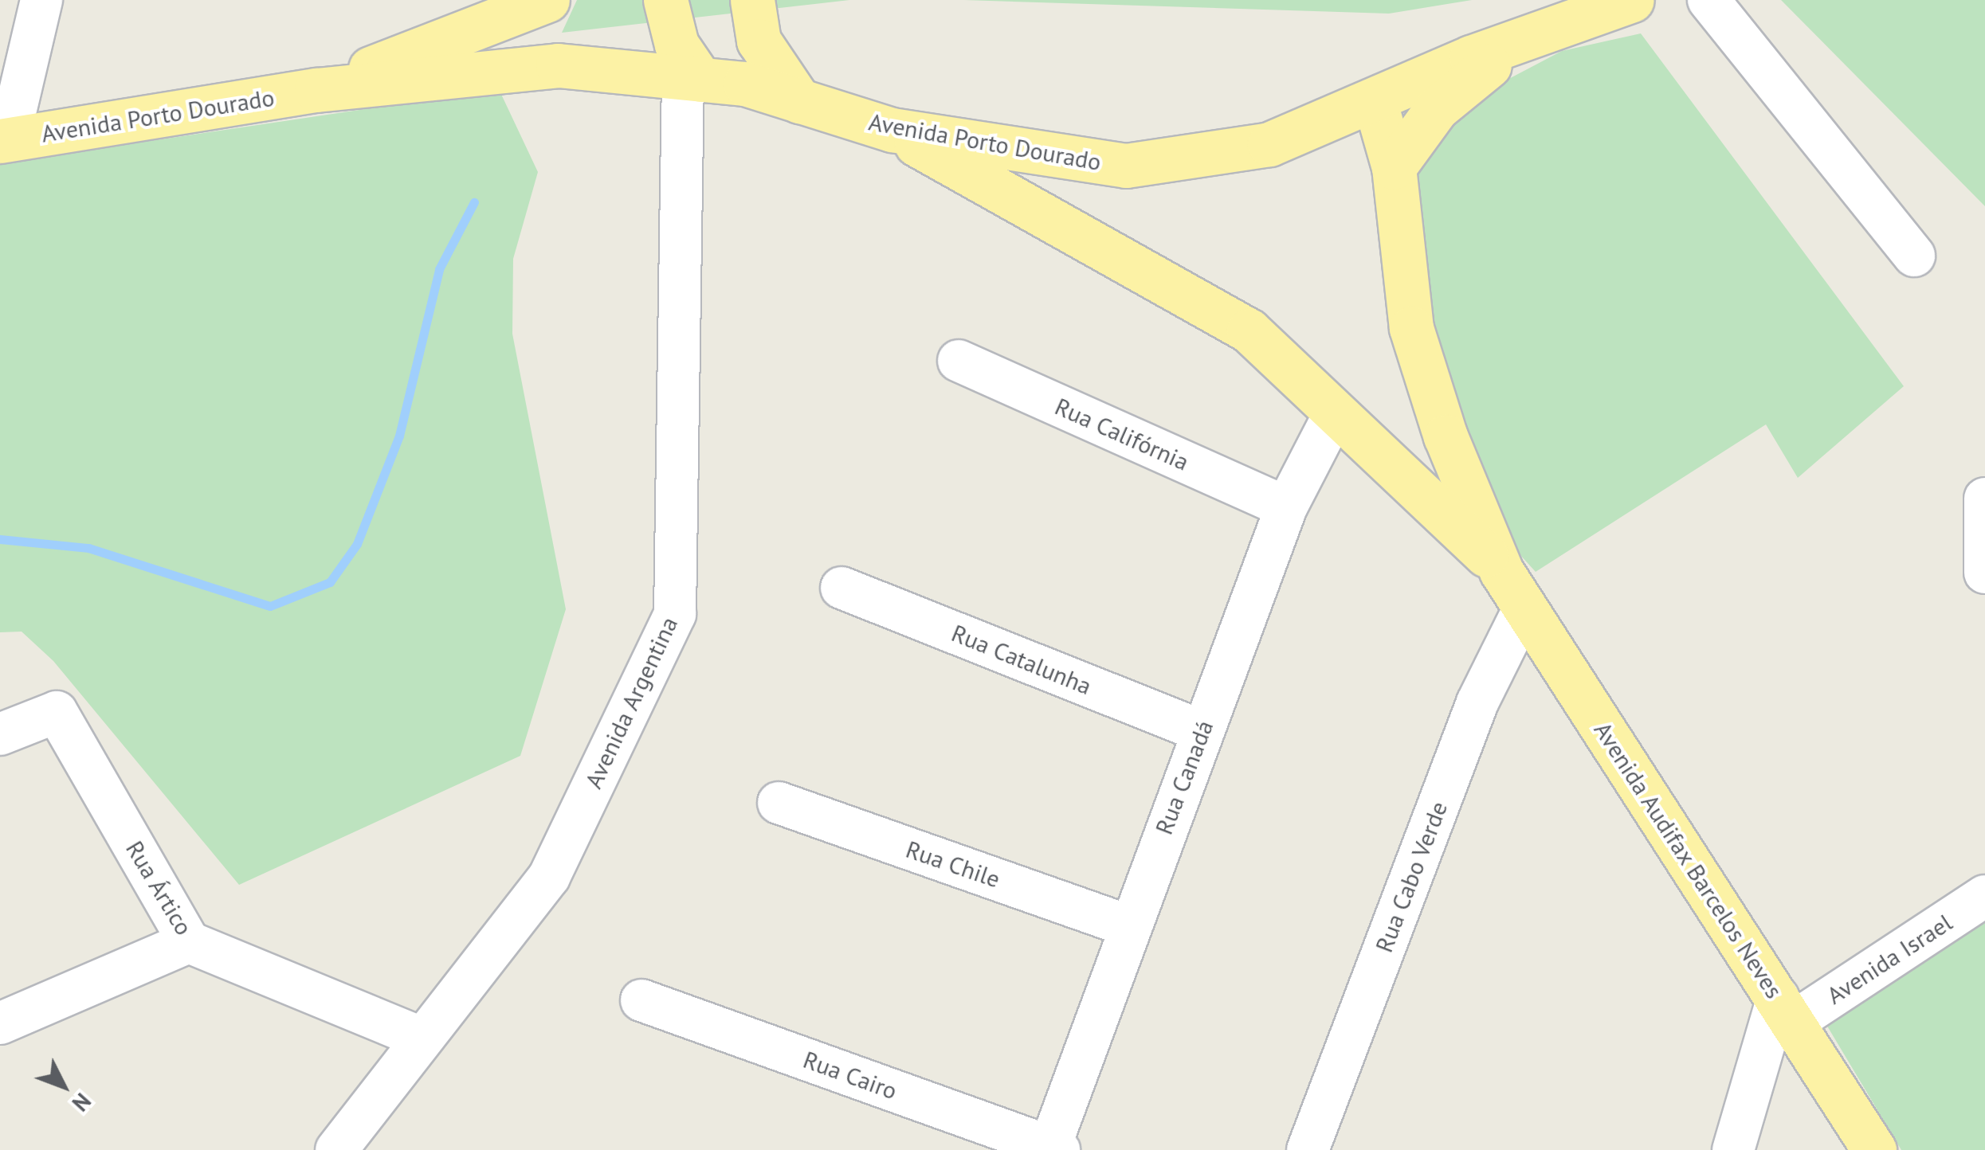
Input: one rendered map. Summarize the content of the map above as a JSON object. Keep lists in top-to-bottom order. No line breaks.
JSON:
{"streets":{"main road":["Avenida Porto Dourado","Avenida Audifax Barcelos Neves"],"street":["Rua Califórnia","Rua Catalunha","Avenida Argentina","Rua Canadá","Rua Chile","Rua Cabo Verde","Rua Ártico","Avenida Israel","Rua Cairo"]},"crossings":[["Avenida Porto Dourado","Avenida Argentina"],["Avenida Porto Dourado","Avenida Audifax Barcelos Neves"],["Rua Califórnia","Rua Canadá"],["Rua Catalunha","Rua Canadá"],["Avenida Argentina","Rua Ártico"],["Rua Canadá","Avenida Audifax Barcelos Neves"],["Rua Canadá","Rua Chile"],["Rua Canadá","Rua Cairo"],["Avenida Audifax Barcelos Neves","Rua Cabo Verde"],["Avenida Audifax Barcelos Neves","Avenida Israel"]],"north":"bottom right"}
